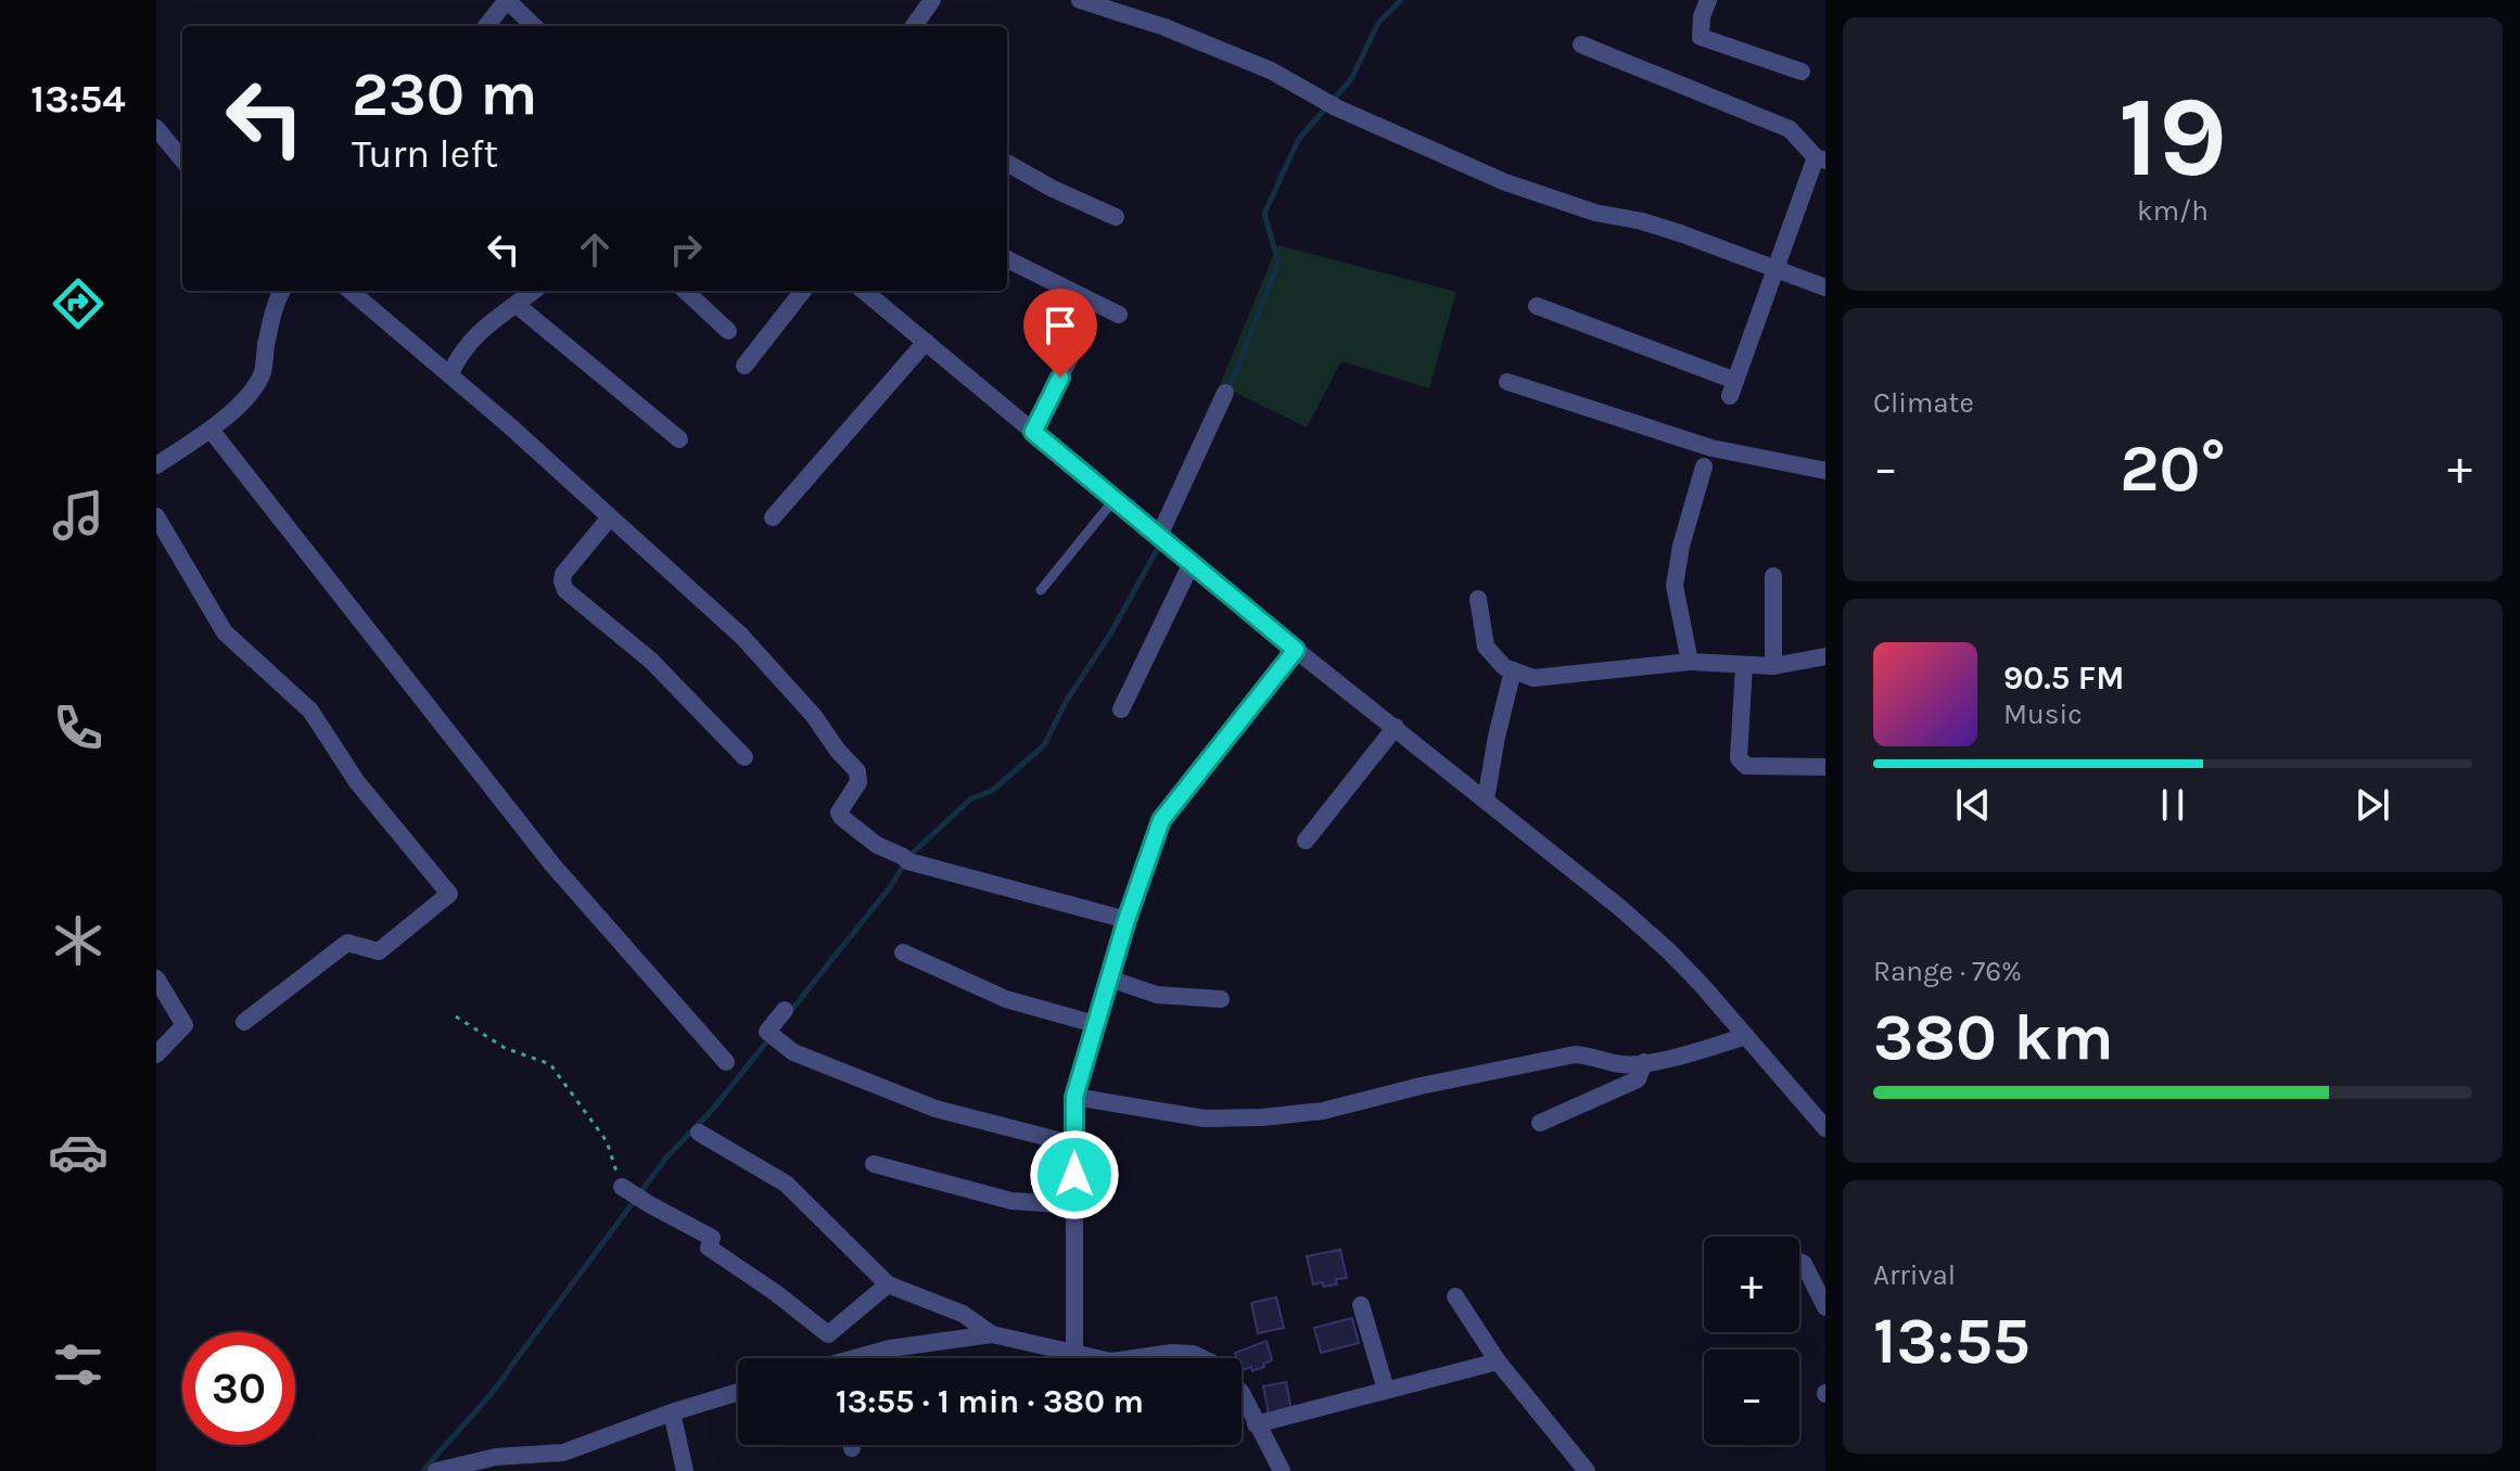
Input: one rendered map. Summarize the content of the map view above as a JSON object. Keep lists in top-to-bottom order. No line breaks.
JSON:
{"page":{"tabs":"13:54","tile":[["19","km/h"],"Climate",["Range · 76%","380 km"],["Arrival","13:55"]],"turn":["230 m","Turn left"],"heat":["−","20°","+"],"song":["90.5 FM","Music"],"map_buttons":["+","−"],"limit":"30","trip":"13:55 · 1 min · 380 m"}}
